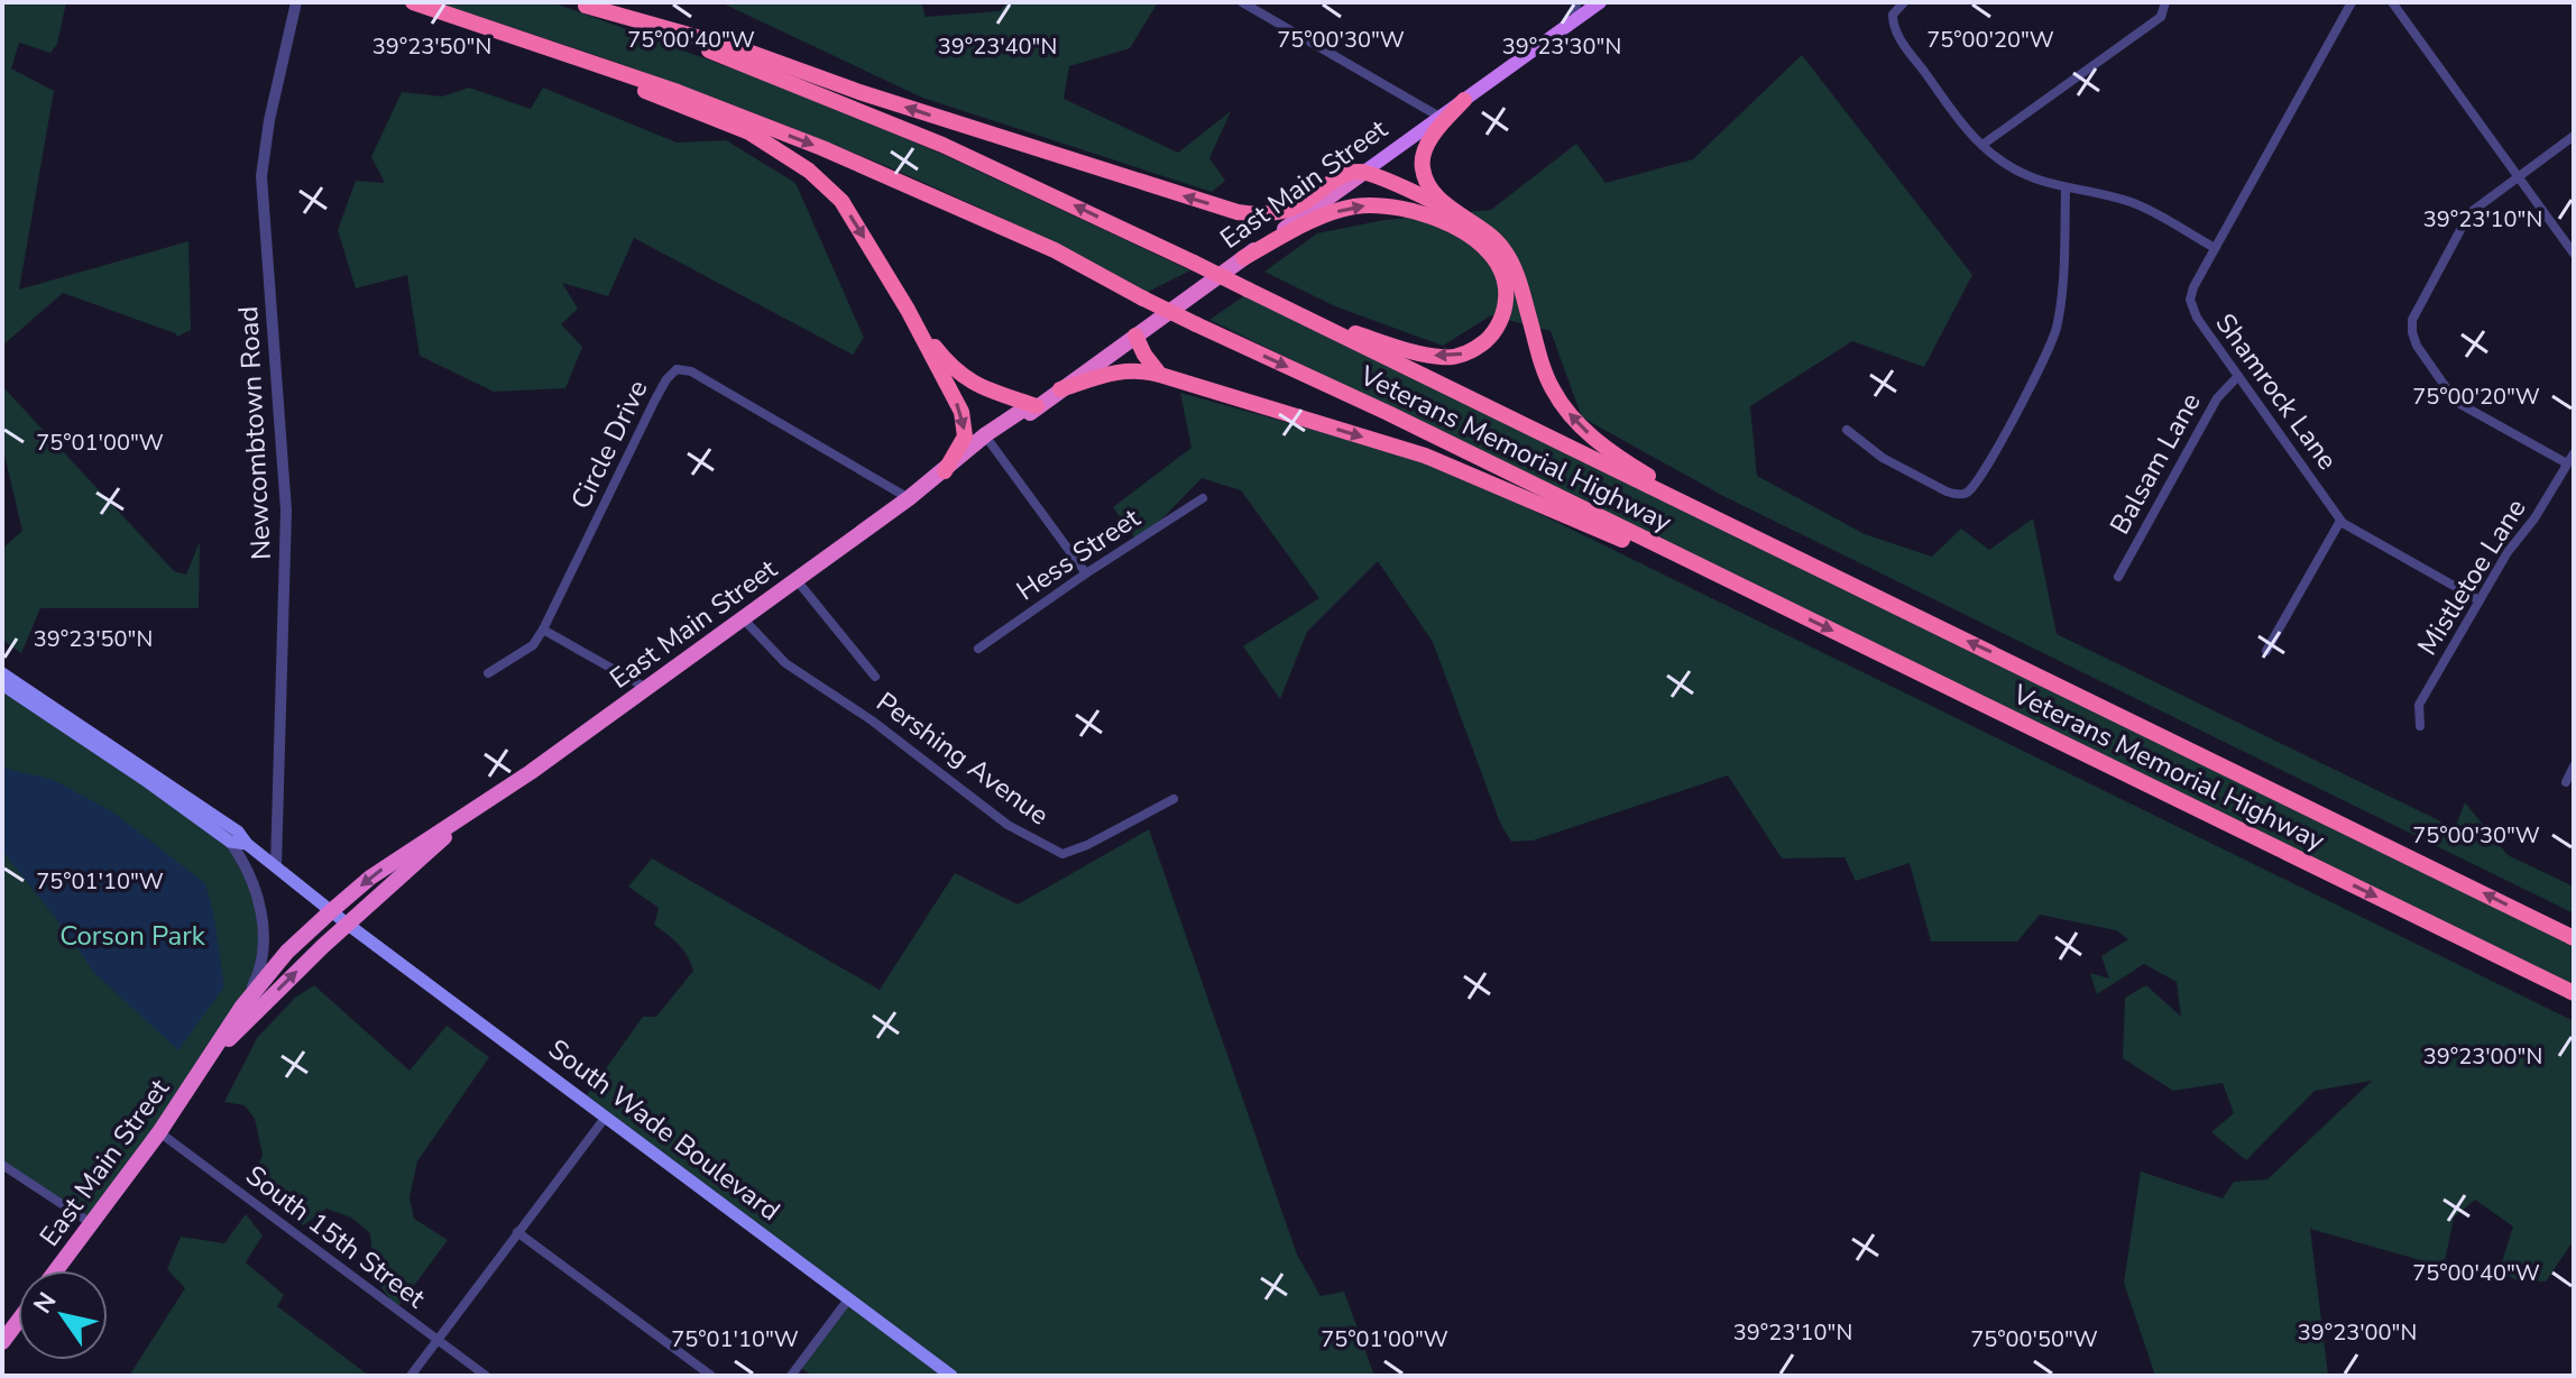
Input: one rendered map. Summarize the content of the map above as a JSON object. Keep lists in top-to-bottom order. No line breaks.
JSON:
{"streets":{"highway":["East Main Street","Veterans Memorial Highway"],"main road":["South Wade Boulevard"],"street":["Shamrock Lane","Newcombtown Road","Circle Drive","Balsam Lane","Hess Street","Mistletoe Lane","Pershing Avenue","South 15th Street"]},"crossings":[["East Main Street","Circle Drive"],["East Main Street","Pershing Avenue"],["East Main Street","South Wade Boulevard"],["East Main Street","South 15th Street"],["Shamrock Lane","Balsam Lane"],["Shamrock Lane","Mistletoe Lane"],["Newcombtown Road","South Wade Boulevard"]],"parks":["Corson Park"],"north":"top left","coordinates":["75°00'40\"W","75°00'30\"W","75°00'20\"W","39°23'50\"N","39°23'40\"N","39°23'30\"N","39°23'10\"N","75°01'00\"W","75°01'10\"W","39°23'00\"N","75°00'50\"W"]}
